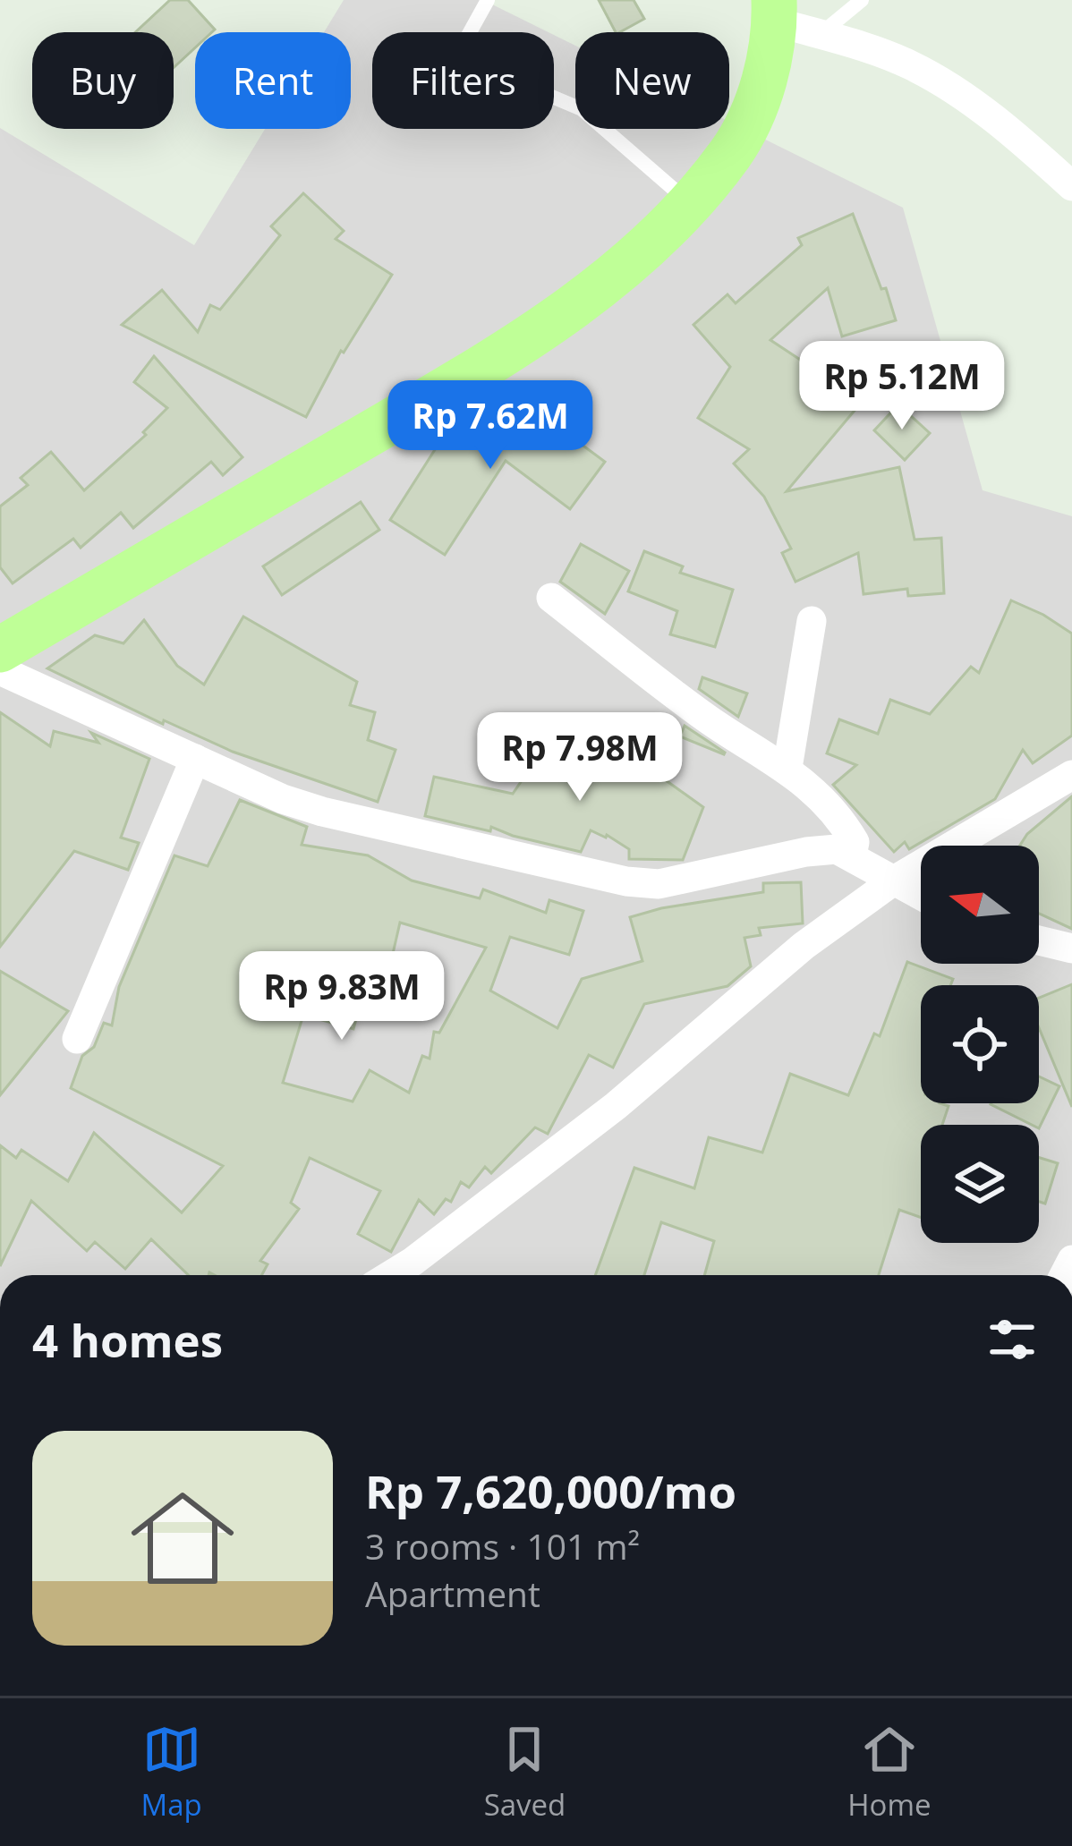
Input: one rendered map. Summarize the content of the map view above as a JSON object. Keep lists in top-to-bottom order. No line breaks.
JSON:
{"north":"left","page":{"chip":["Buy","Rent","Filters","New"],"price":["Rp 5.12M","Rp 7.62M","Rp 7.98M","Rp 9.83M"],"heading":"4 homes","list":[{"name":"Rp 7,620,000/mo","note":"3 rooms · 101 m² · Apartment"}],"tabs":["Map","Saved","Home"]}}
